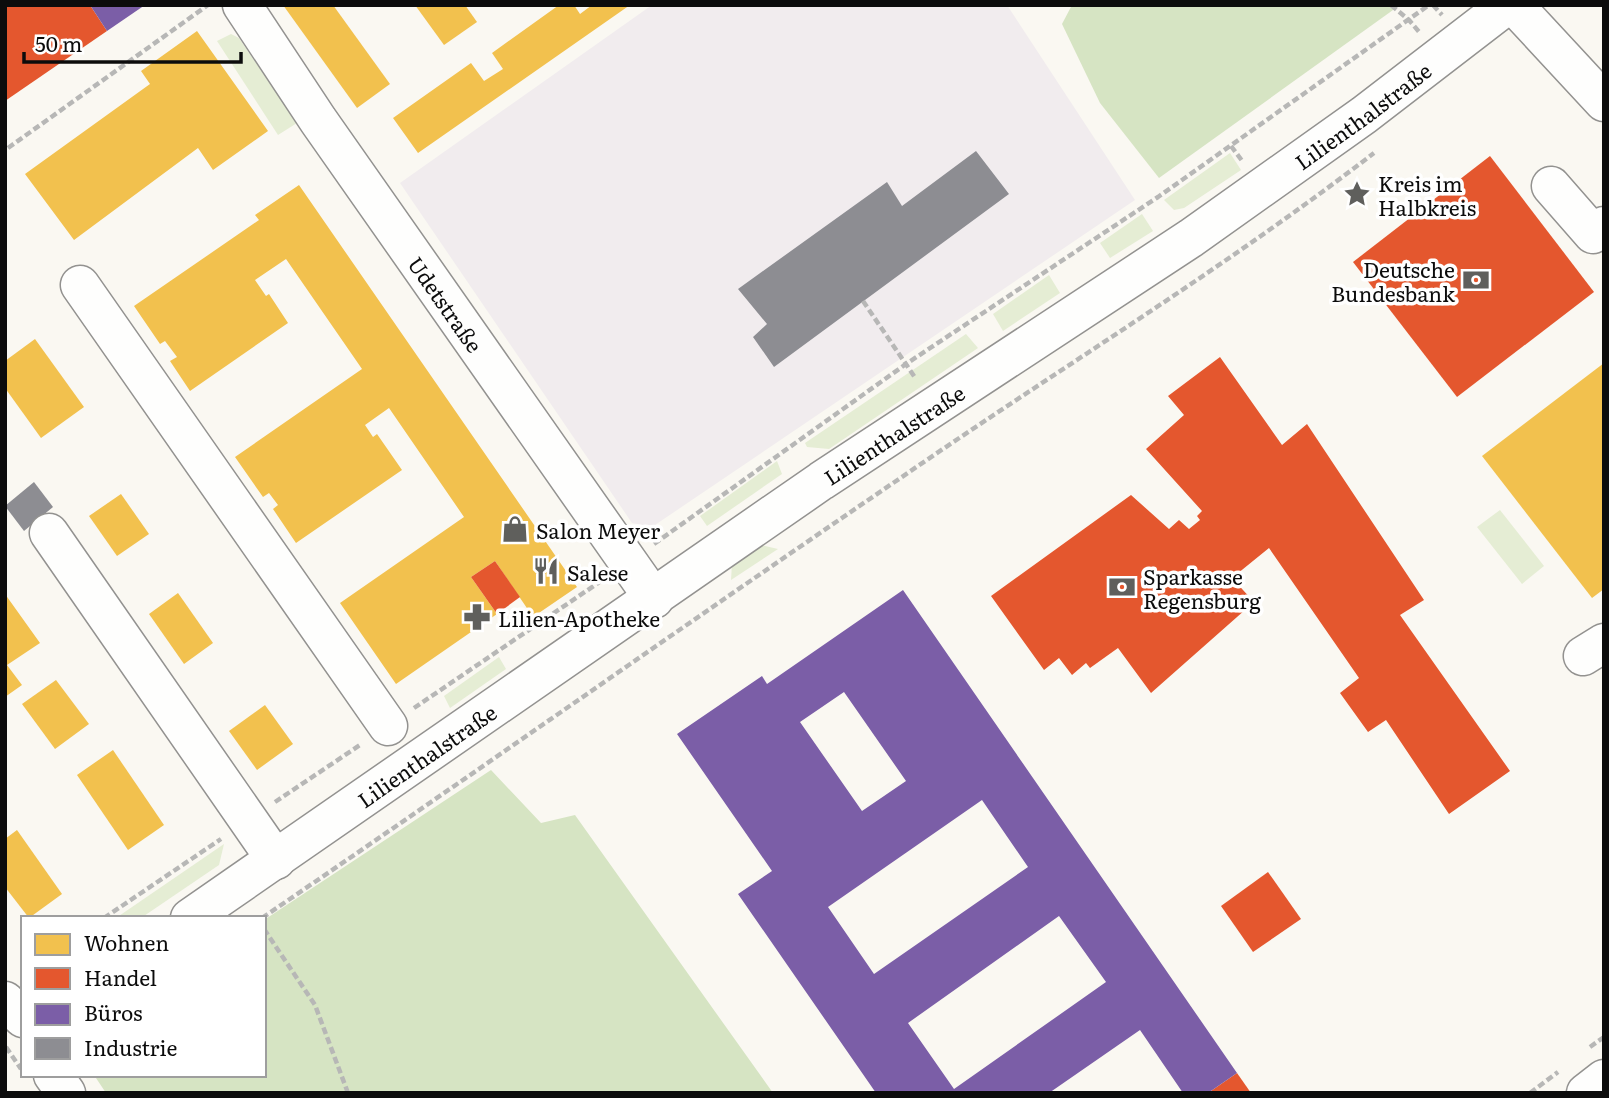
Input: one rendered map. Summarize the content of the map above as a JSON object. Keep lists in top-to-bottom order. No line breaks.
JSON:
{"streets":{"street":["Lilienthalstraße","Udetstraße"]},"crossings":[["Lilienthalstraße","Udetstraße"]],"places":{"place":["Kreis im Halbkreis"],"bank":["Deutsche Bundesbank","Sparkasse Regensburg"],"shop":["Salon Meyer"],"restaurant":["Salese"],"pharmacy":["Lilien-Apotheke"]},"legend":["Wohnen","Handel","Büros","Industrie"],"scale_bar":"50 m"}
